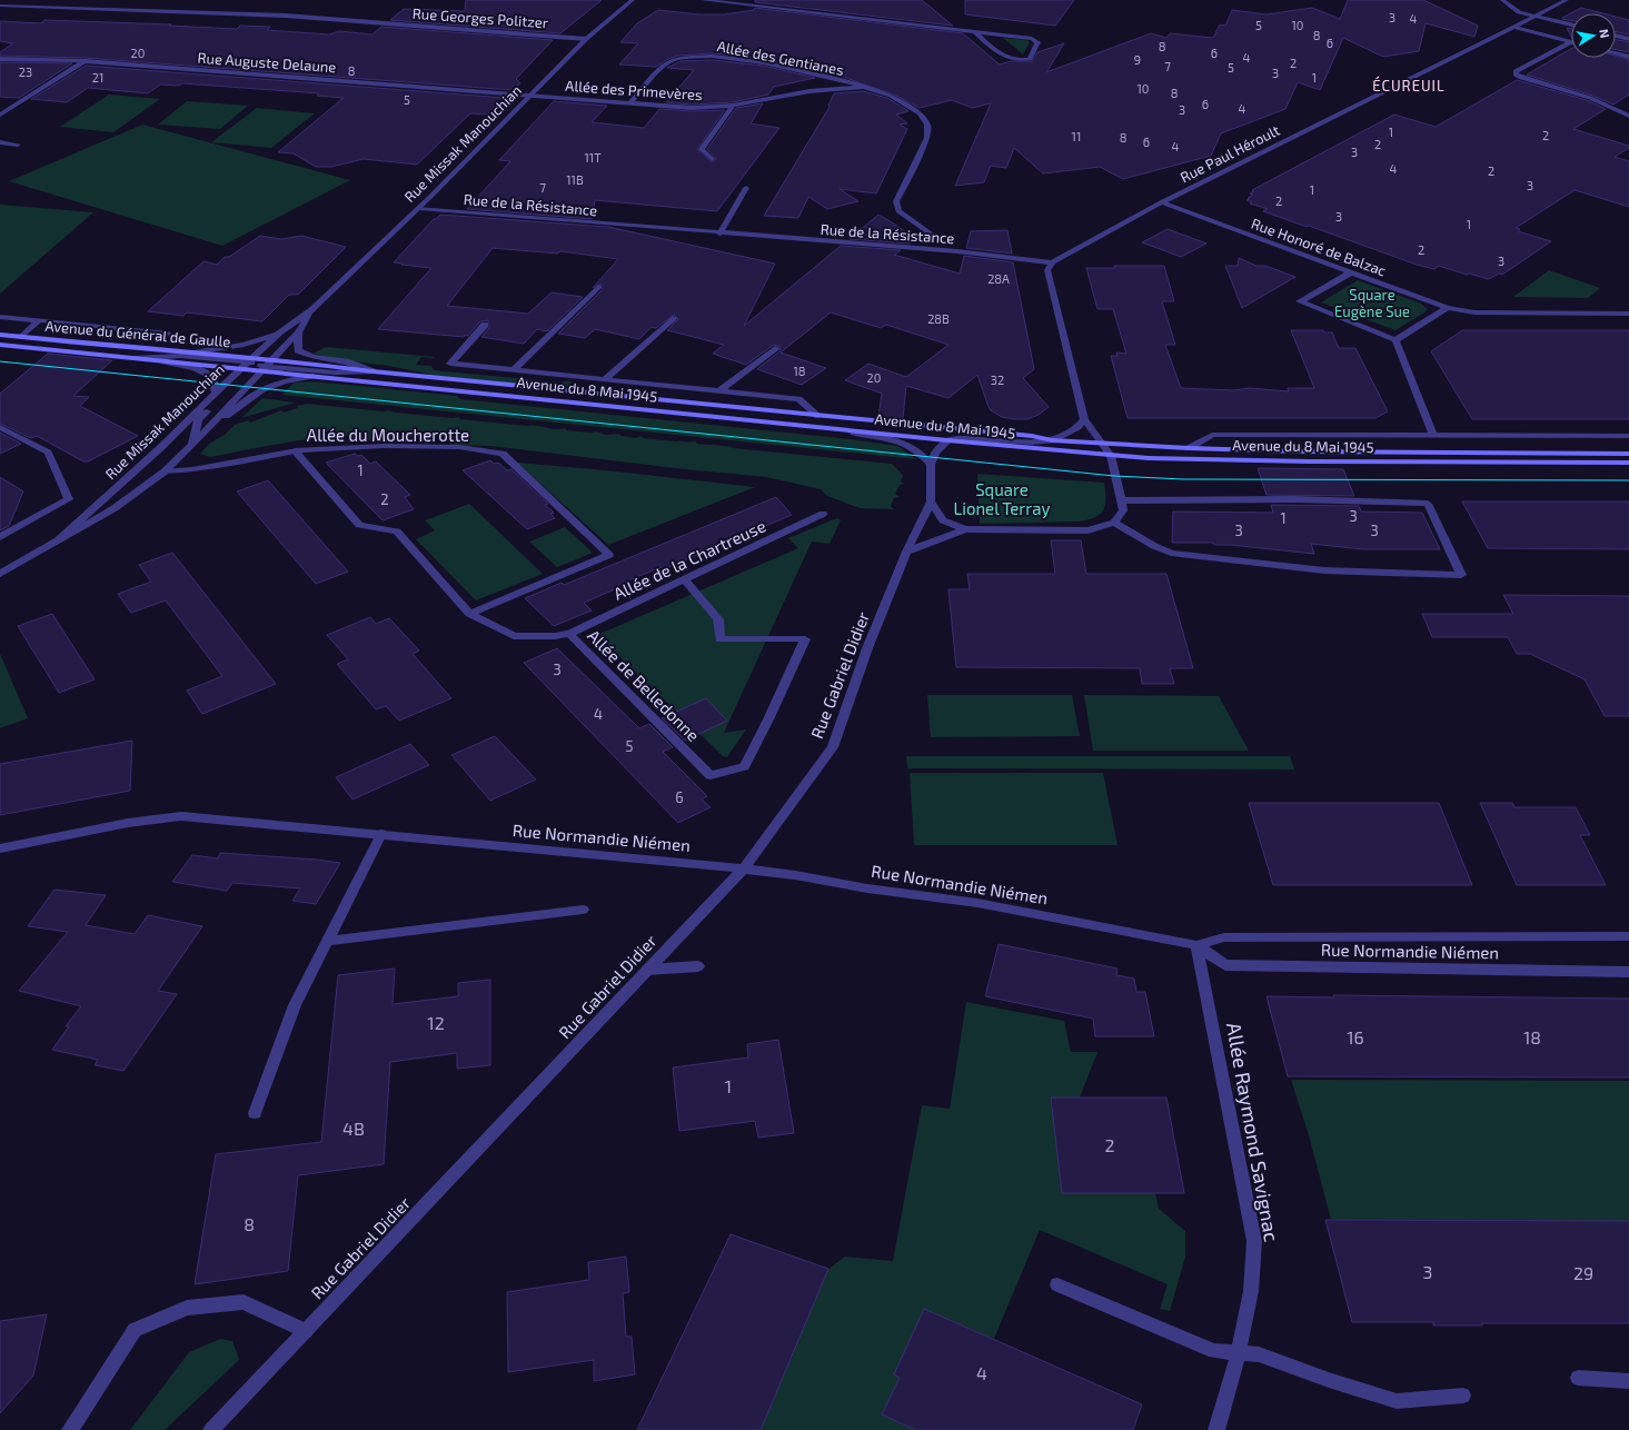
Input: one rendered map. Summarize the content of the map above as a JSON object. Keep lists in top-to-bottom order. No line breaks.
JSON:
{"streets":{"main road":["Avenue du Général de Gaulle","Avenue du 8 Mai 1945"],"street":["Rue Georges Politzer","Allée des Gentianes","Rue Auguste Delaune","Allée des Primevères","Rue Missak Manouchian","Rue Paul Héroult","Rue de la Résistance","Rue Honoré de Balzac","Allée du Moucherotte","Allée de la Chartreuse","Rue Gabriel Didier","Allée de Belledonne","Rue Normandie Niémen","Allée Raymond Savignac"]},"crossings":[["Rue Georges Politzer","Rue Missak Manouchian"],["Allée des Gentianes","Allée des Primevères"],["Rue Auguste Delaune","Allée des Primevères"],["Rue Auguste Delaune","Rue Missak Manouchian"],["Allée des Primevères","Rue Missak Manouchian"],["Rue Missak Manouchian","Rue de la Résistance"],["Rue Missak Manouchian","Avenue du Général de Gaulle"],["Rue Missak Manouchian","Avenue du 8 Mai 1945"],["Rue Paul Héroult","Rue de la Résistance"],["Rue Paul Héroult","Rue Honoré de Balzac"],["Allée du Moucherotte","Allée de Belledonne"],["Allée de la Chartreuse","Allée de Belledonne"],["Rue Gabriel Didier","Rue Normandie Niémen"],["Rue Normandie Niémen","Allée Raymond Savignac"]],"districts":["ÉCUREUIL"],"parks":["Square Eugène Sue","Square Lionel Terray"],"house_numbers":["3","4","5","10","8","6","8","20","6","4","9","2","7","5","8","23","3","21","1","10","8","5","6","4","3","1","2","11","8","6","2","4","3","11T","4","2","11B","3","7","1","2","3","1","2","3","28A","28B","18","20","32","1","2","3","1","3","3","3","4","5","6","12","16","18","1","4B","2","8","3","29","4"],"north":"right"}
